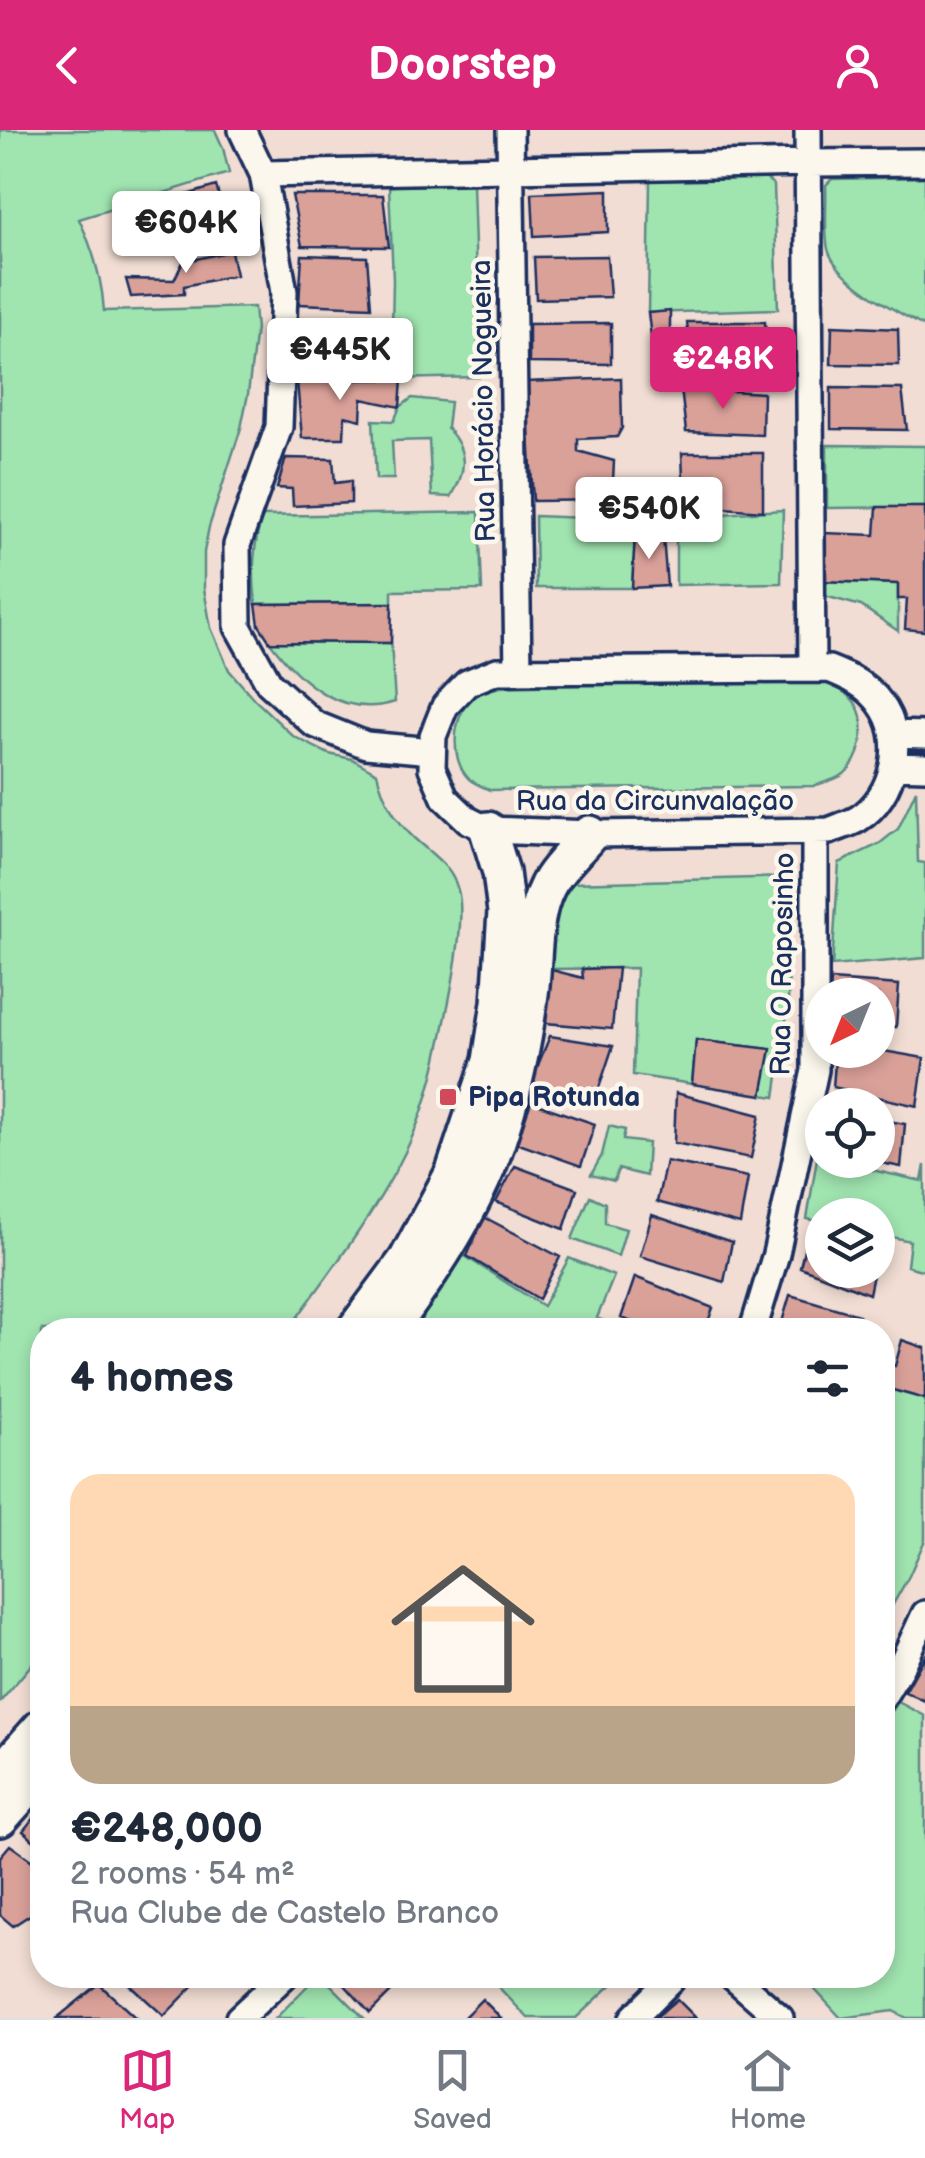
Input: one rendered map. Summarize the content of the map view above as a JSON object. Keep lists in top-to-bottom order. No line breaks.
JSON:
{"streets":{"street":["Rua Horácio Nogueira","Rua da Circunvalação","Rua O Raposinho"]},"crossings":[["Rua da Circunvalação","Rua O Raposinho"]],"places":{"transit":["Pipa Rotunda"]},"north":"bottom left","page":{"header":"Doorstep","price":["€604K","€445K","€248K","€540K"],"heading":"4 homes","list":[{"name":"€248,000","note":"2 rooms · 54 m² · Rua Clube de Castelo Branco"}],"tabs":["Map","Saved","Home"]}}
